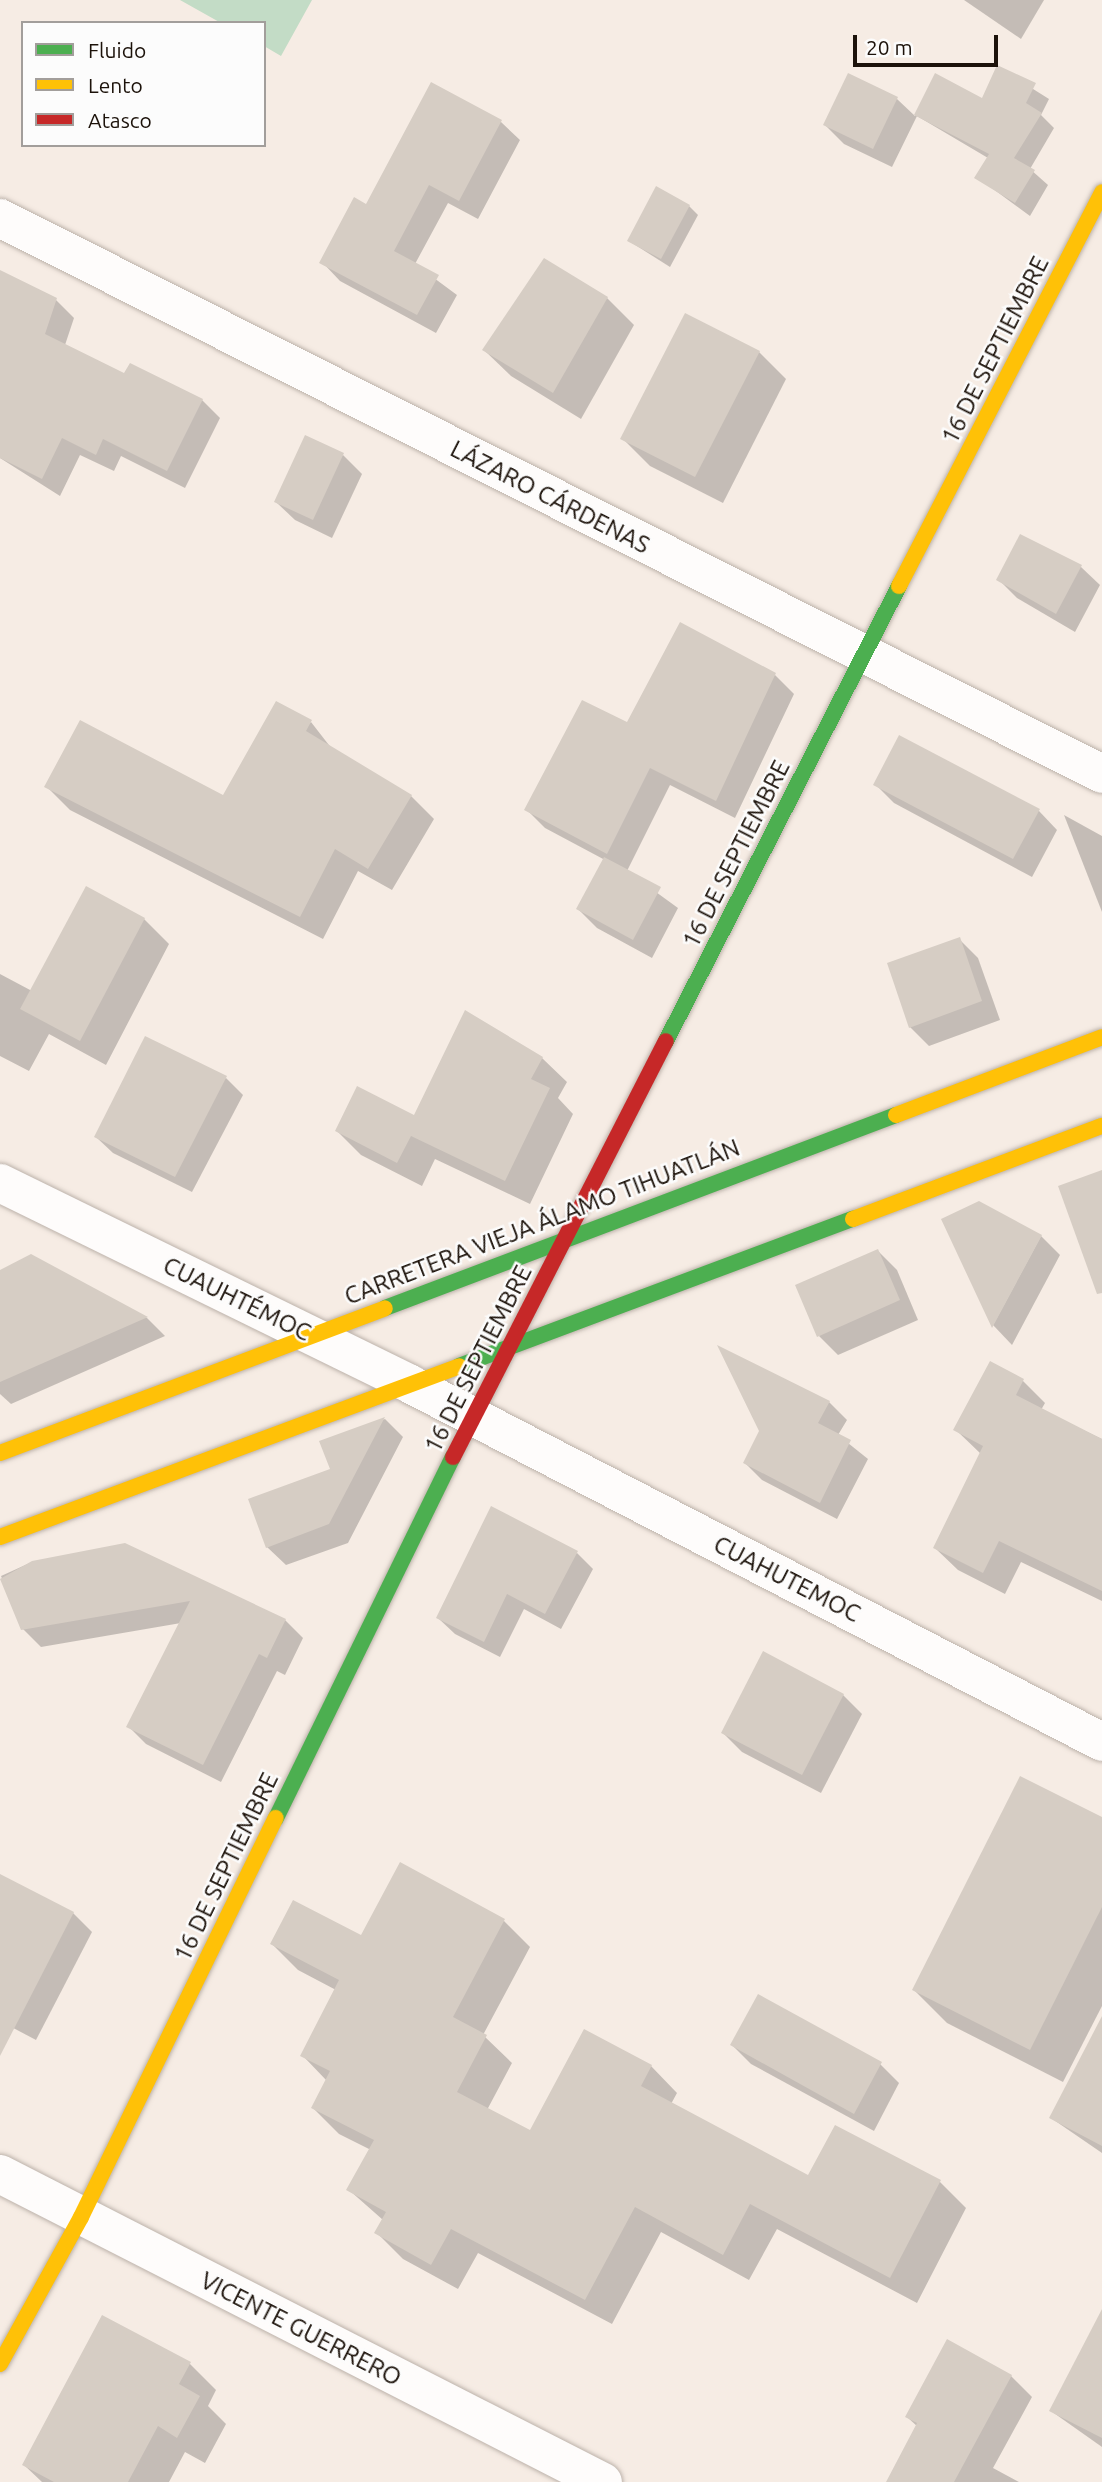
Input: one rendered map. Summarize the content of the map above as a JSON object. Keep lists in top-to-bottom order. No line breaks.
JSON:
{"streets":{"street":["16 DE SEPTIEMBRE","LÁZARO CÁRDENAS","CARRETERA VIEJA ÁLAMO TIHUATLÁN","CUAUHTÉMOC","CUAHUTEMOC","VICENTE GUERRERO"]},"crossings":[["16 DE SEPTIEMBRE","LÁZARO CÁRDENAS"],["16 DE SEPTIEMBRE","CARRETERA VIEJA ÁLAMO TIHUATLÁN"],["16 DE SEPTIEMBRE","CUAUHTÉMOC"],["16 DE SEPTIEMBRE","CUAHUTEMOC"],["16 DE SEPTIEMBRE","VICENTE GUERRERO"],["CARRETERA VIEJA ÁLAMO TIHUATLÁN","CUAUHTÉMOC"],["CUAUHTÉMOC","CUAHUTEMOC"]],"legend":["Fluido","Lento","Atasco"],"scale_bar":"20 m"}
